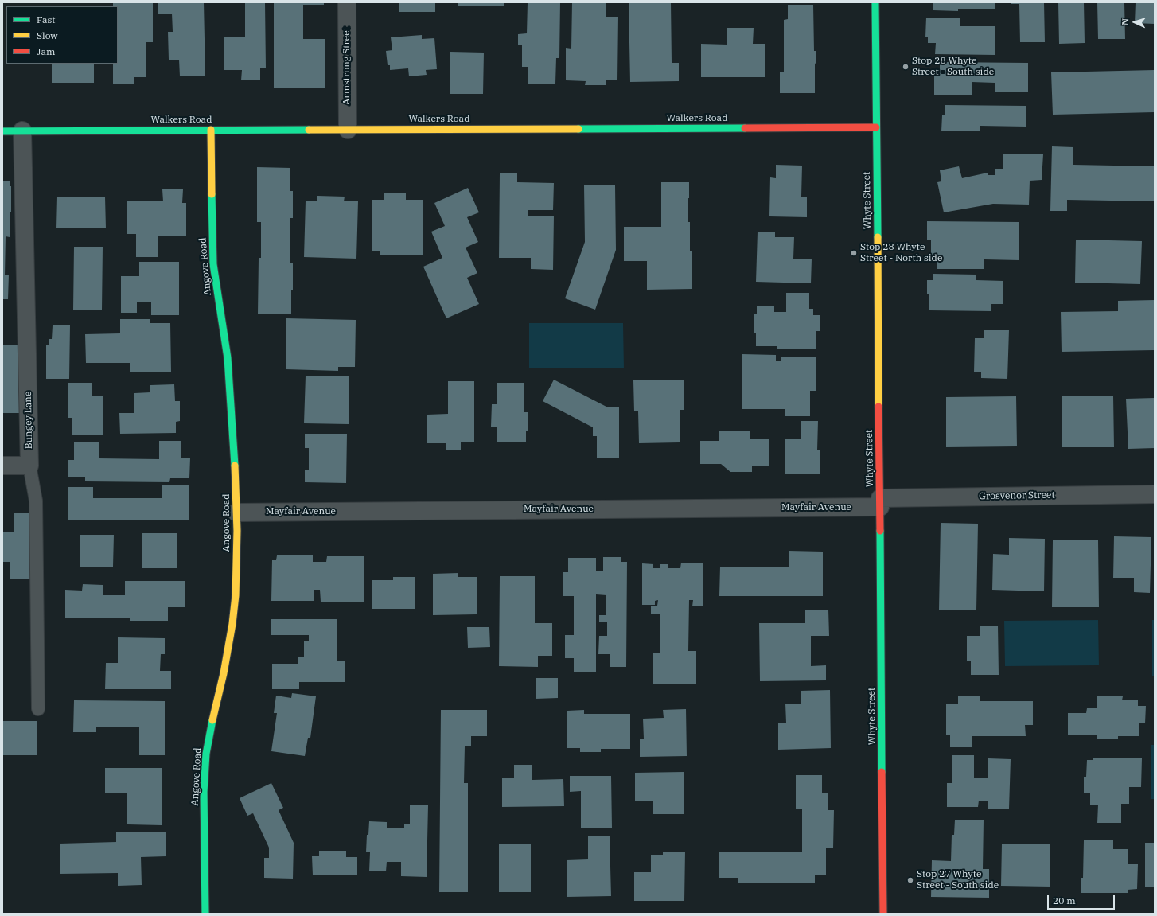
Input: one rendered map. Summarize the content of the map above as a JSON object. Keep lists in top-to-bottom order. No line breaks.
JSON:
{"streets":{"street":["Armstrong Street","Walkers Road","Whyte Street","Angove Road","Bungey Lane","Grosvenor Street","Mayfair Avenue"]},"crossings":[["Armstrong Street","Walkers Road"],["Walkers Road","Whyte Street"],["Walkers Road","Angove Road"],["Walkers Road","Bungey Lane"],["Whyte Street","Grosvenor Street"],["Whyte Street","Mayfair Avenue"],["Angove Road","Mayfair Avenue"],["Grosvenor Street","Mayfair Avenue"]],"places":["Stop 28 Whyte Street - South side","Stop 28 Whyte Street - North side","Stop 27 Whyte Street - South side"],"legend":["Fast","Slow","Jam"],"scale_bar":"20 m","north":"left"}
